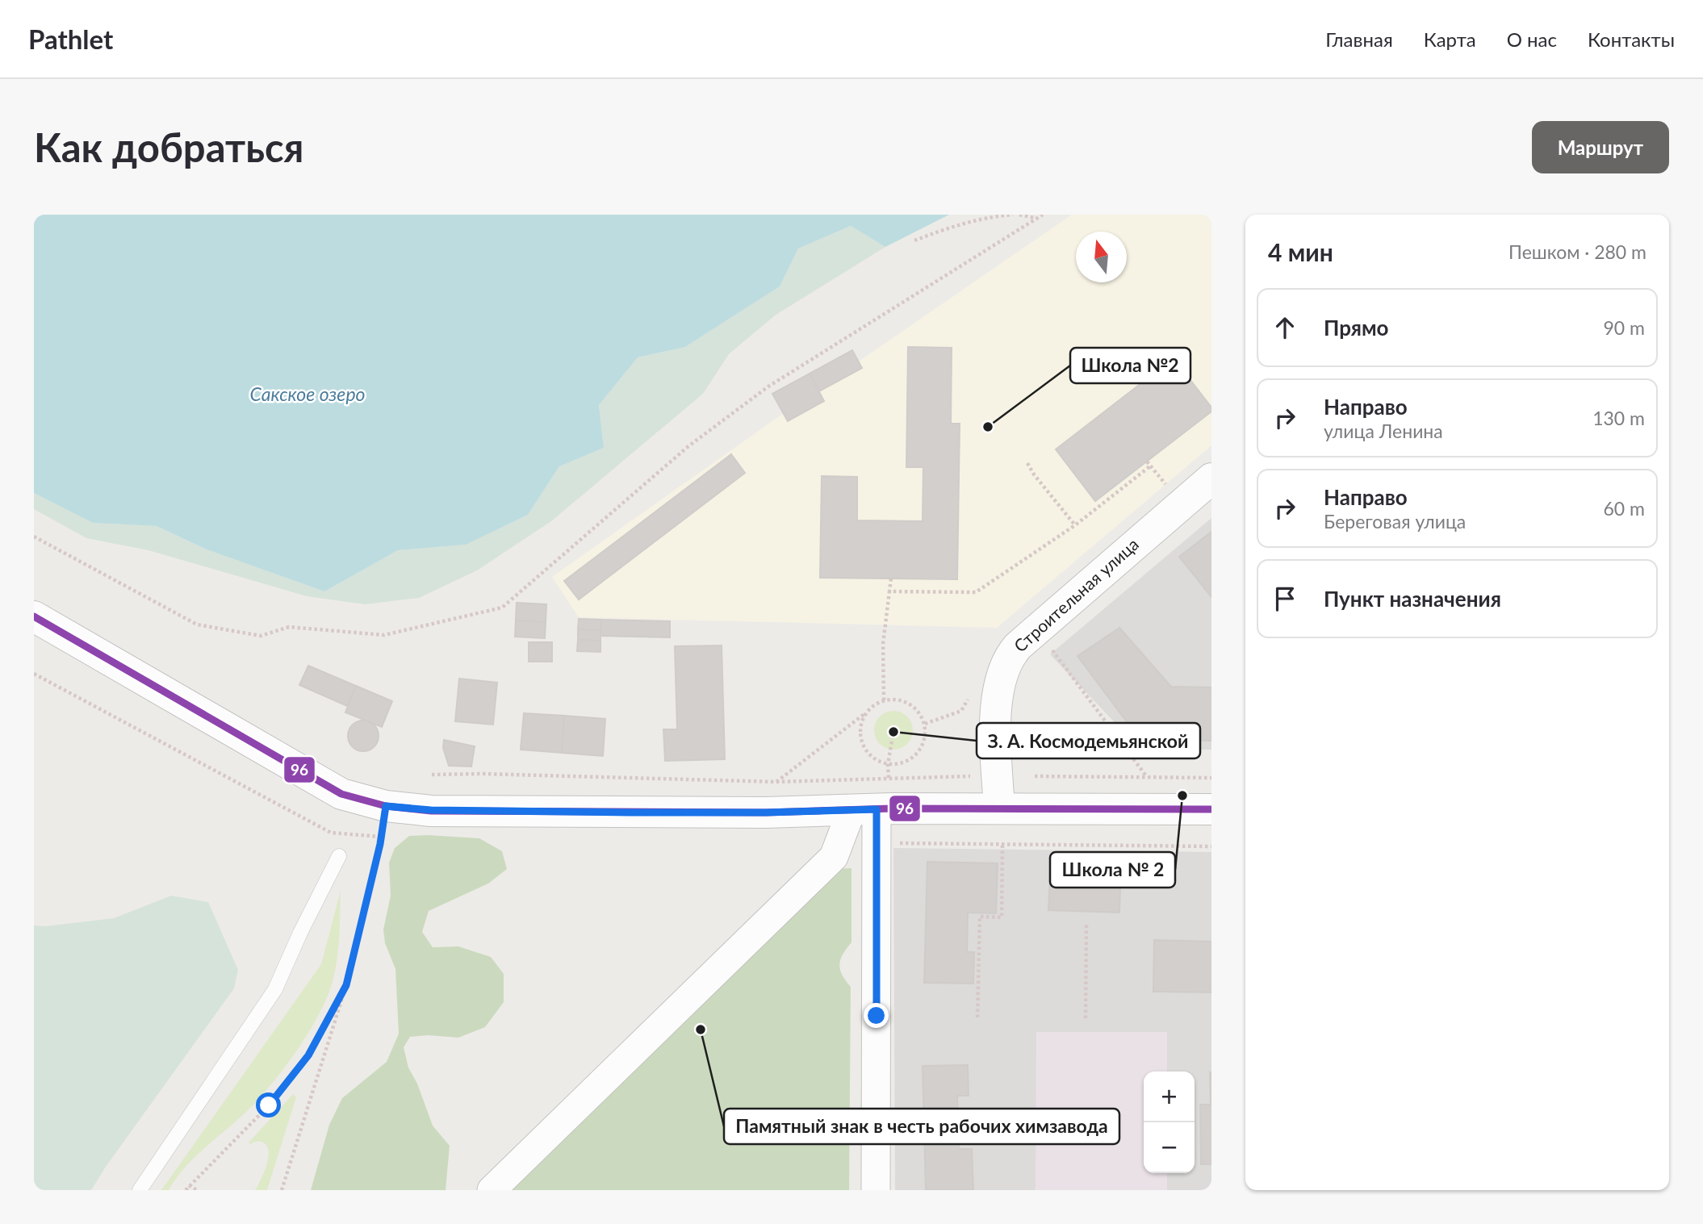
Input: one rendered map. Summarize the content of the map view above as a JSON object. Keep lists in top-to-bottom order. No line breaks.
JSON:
{"streets":{"street":["Строительная улица"]},"water":["Сакское озеро"],"places":["Школа №2","З. А. Космодемьянской","Школа № 2","Памятный знак в честь рабочих химзавода"],"lines":["transit line 96"],"north":"top","page":{"header":"Pathlet","nav":["Главная","Карта","О нас","Контакты"],"buttons":"Маршрут","title":"Как добраться","heading":["4 мин","Пешком · 280 m"],"list":[["Прямо","90 m"],["Направо","улица Ленина","130 m"],["Направо","Береговая улица","60 m"],"Пункт назначения"],"map_buttons":["+","−"]}}
